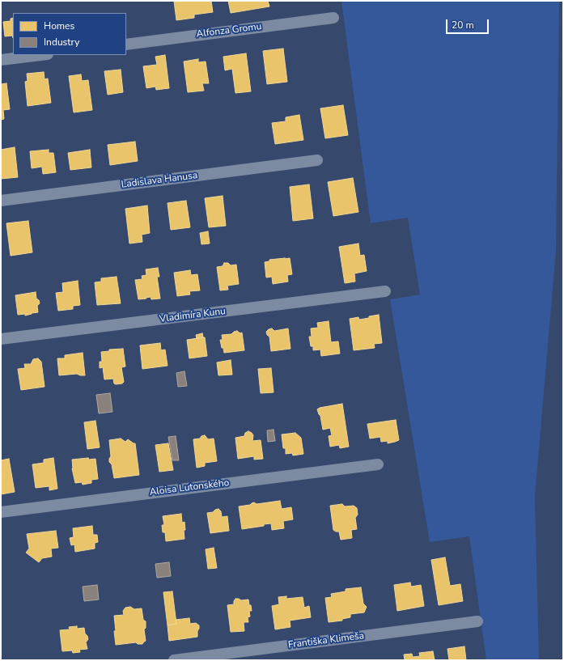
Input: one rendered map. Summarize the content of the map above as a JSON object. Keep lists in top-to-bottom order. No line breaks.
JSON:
{"streets":{"street":["Alfonza Gromu","Ladislava Hanusa","Vladimíra Kunu","Aloisa Lutonského","Františka Klimeša"]},"legend":["Homes","Industry"],"scale_bar":"20 m"}
